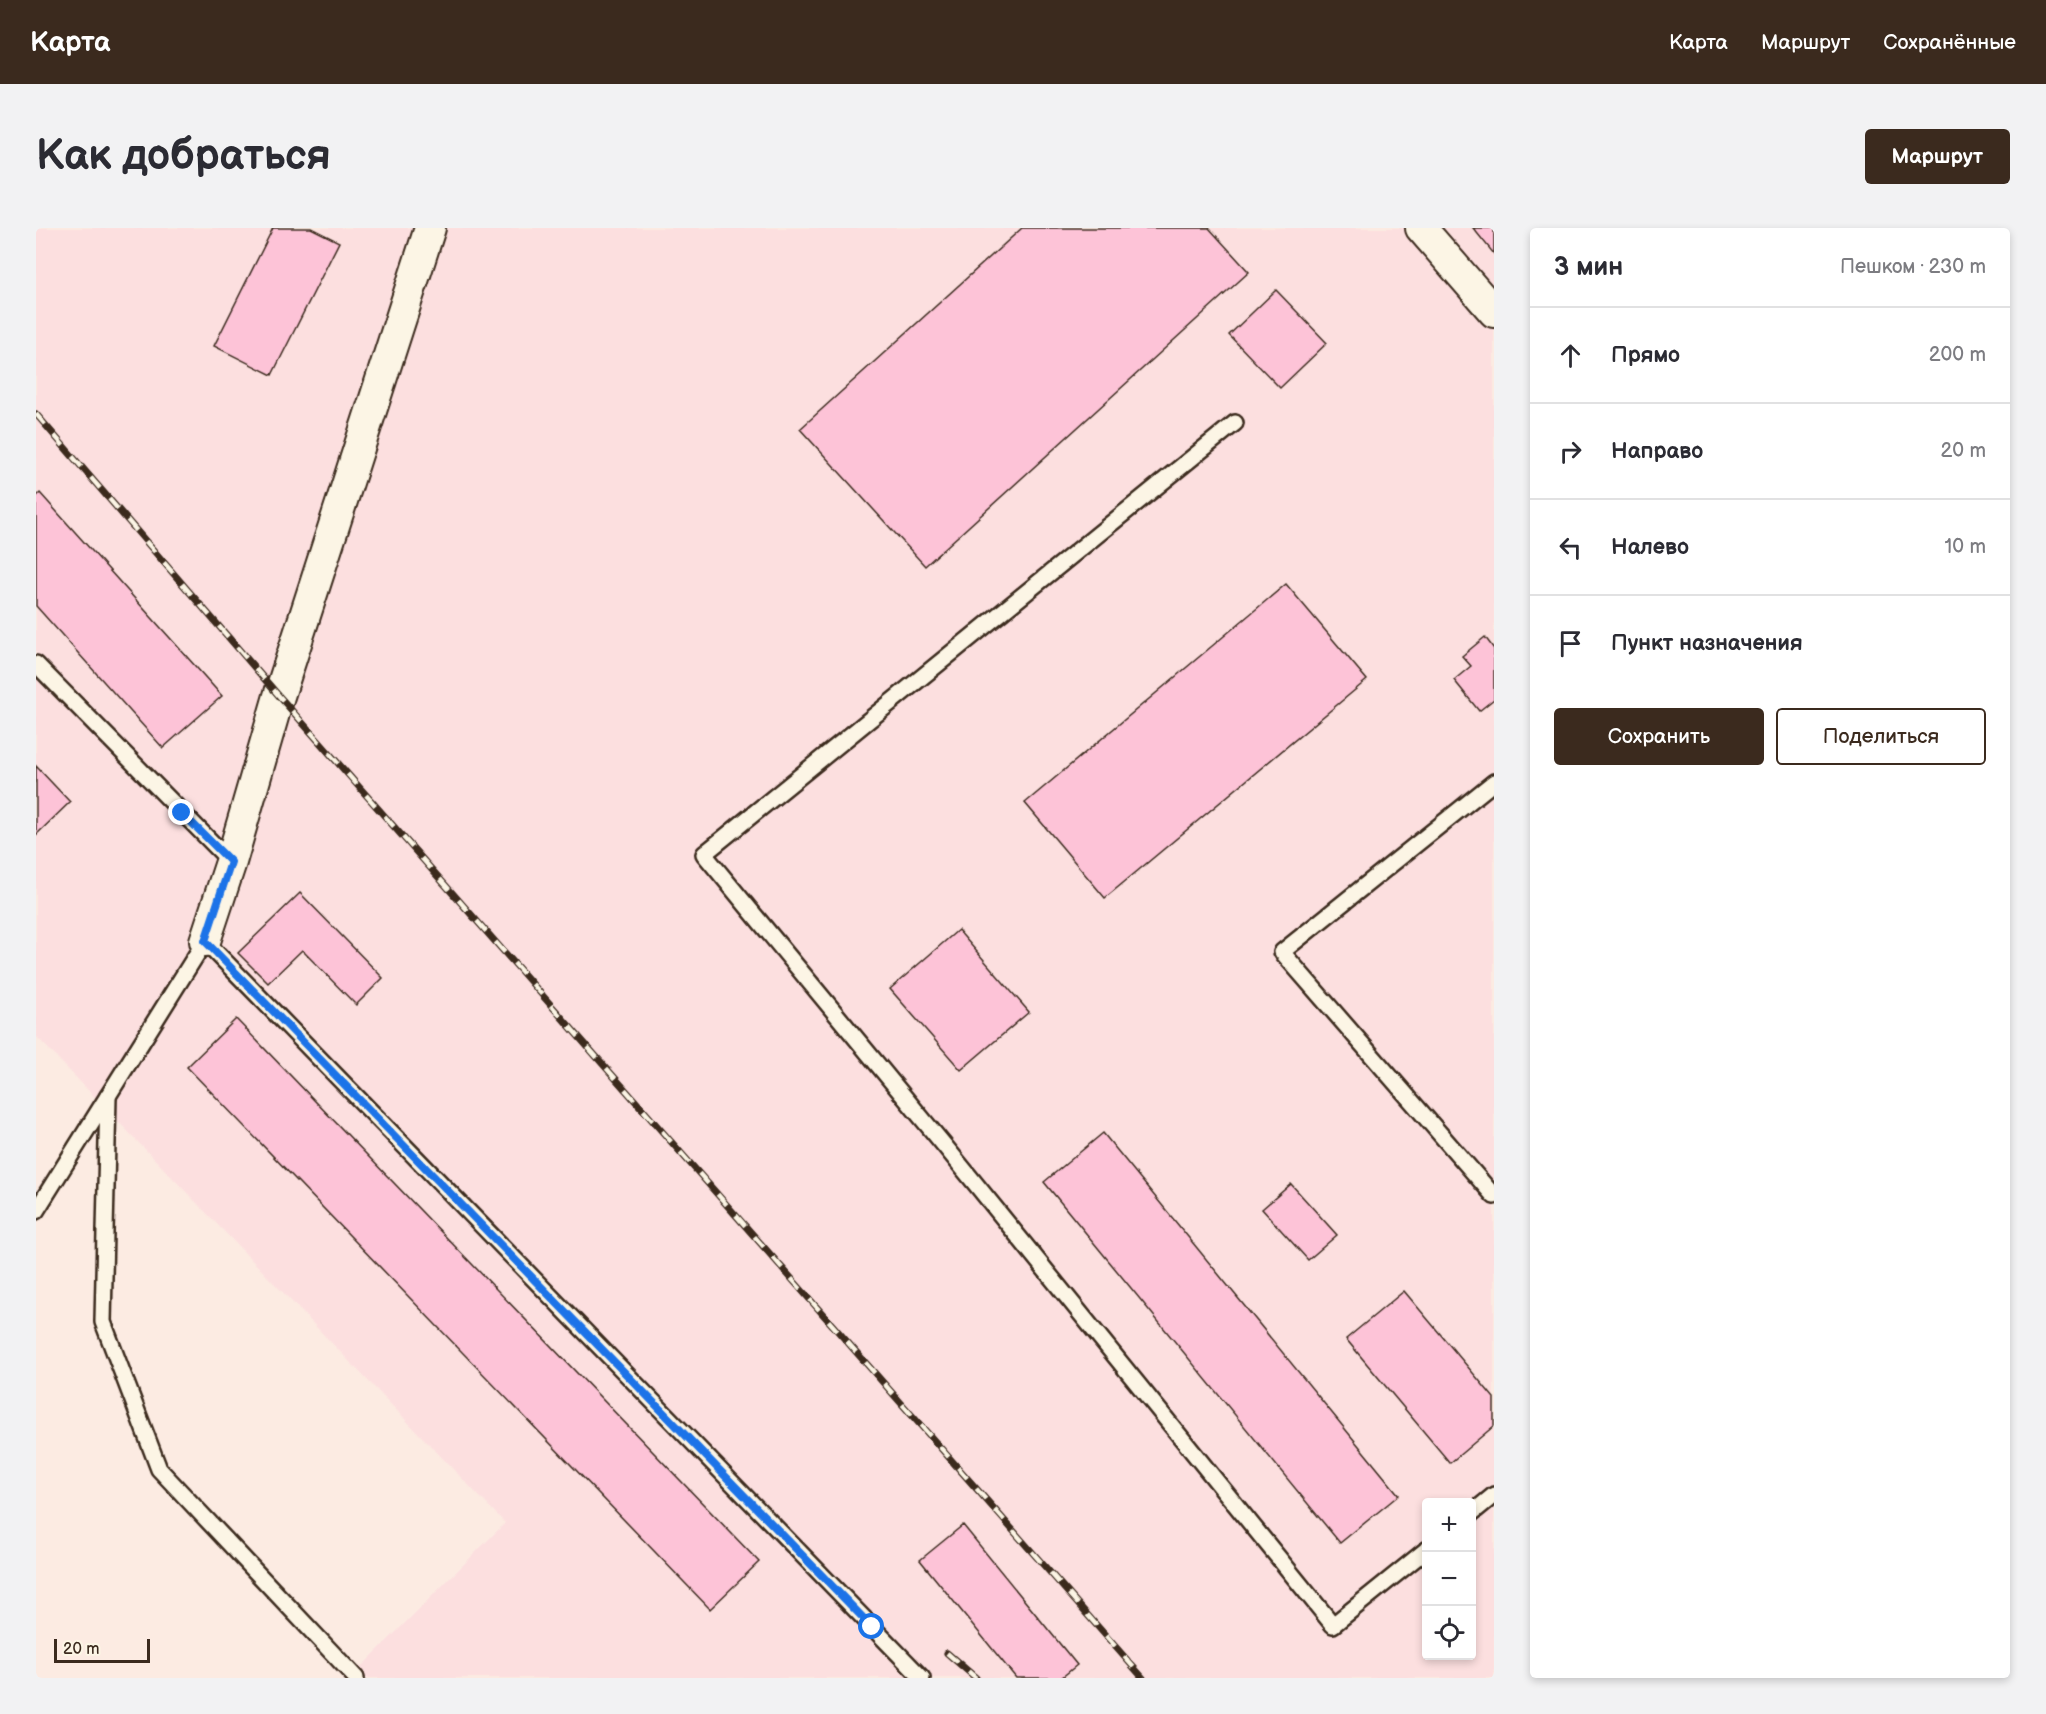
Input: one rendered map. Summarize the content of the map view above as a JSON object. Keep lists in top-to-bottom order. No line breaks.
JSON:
{"scale_bar":"20 m","page":{"header":"Карта","nav":["Карта","Маршрут","Сохранённые"],"buttons":["Маршрут",["Сохранить","Поделиться"]],"title":"Как добраться","heading":["3 мин","Пешком · 230 m"],"list":[["Прямо","200 m"],["Направо","20 m"],["Налево","10 m"],"Пункт назначения"],"map_buttons":["+","−"],"scale":"20 m"}}
